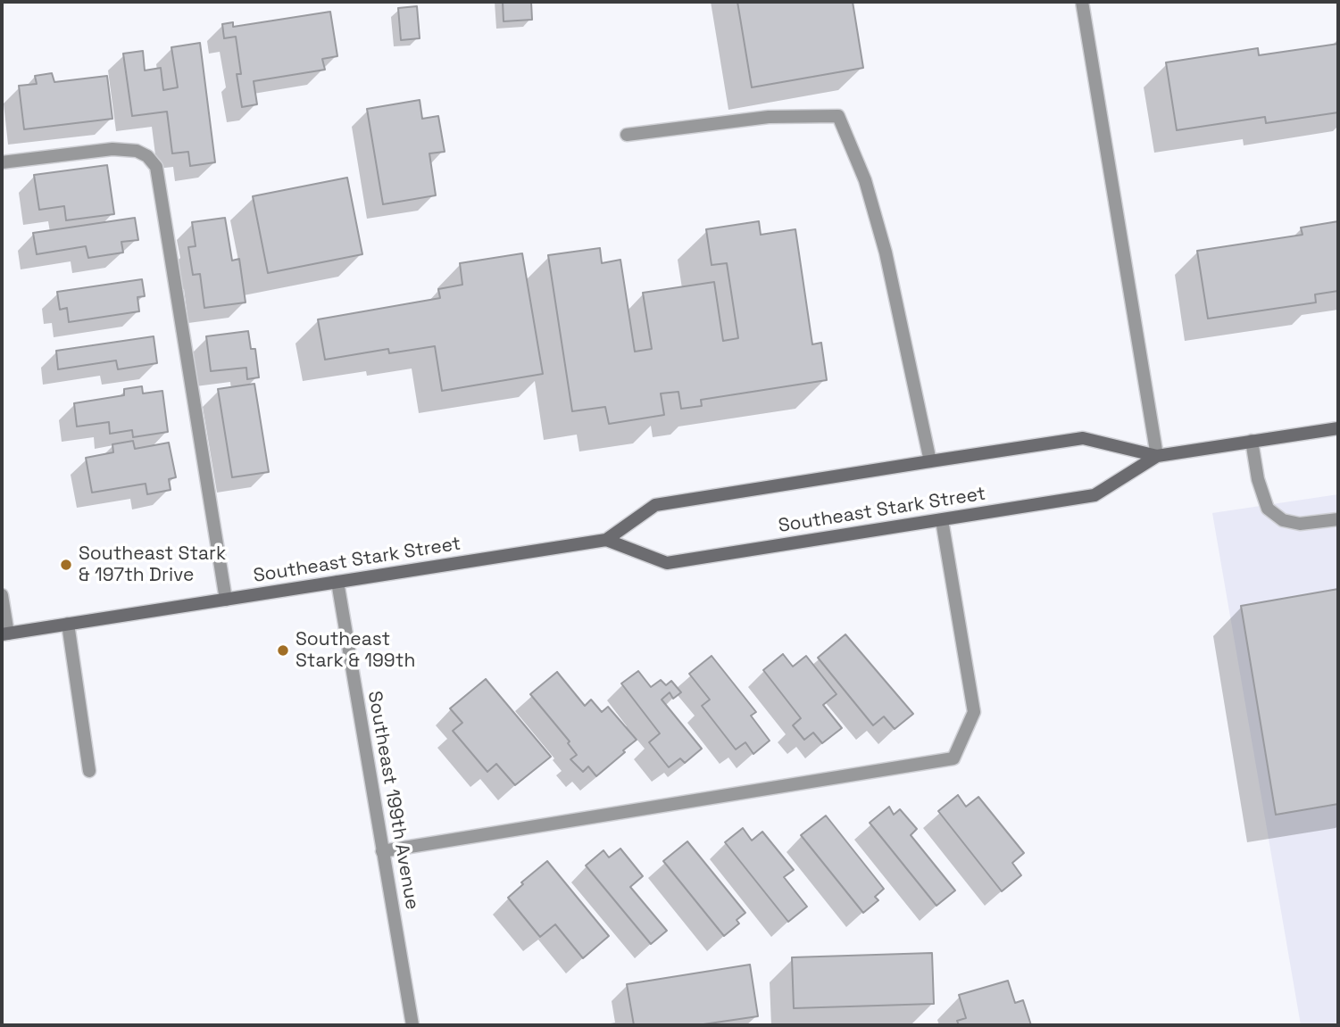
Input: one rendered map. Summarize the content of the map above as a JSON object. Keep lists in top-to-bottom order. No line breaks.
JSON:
{"streets":{"main road":["Southeast Stark Street"],"street":["Southeast 199th Avenue"]},"crossings":[["Southeast Stark Street","Southeast 199th Avenue"]],"places":["Southeast Stark & 197th Drive","Southeast Stark & 199th"]}
